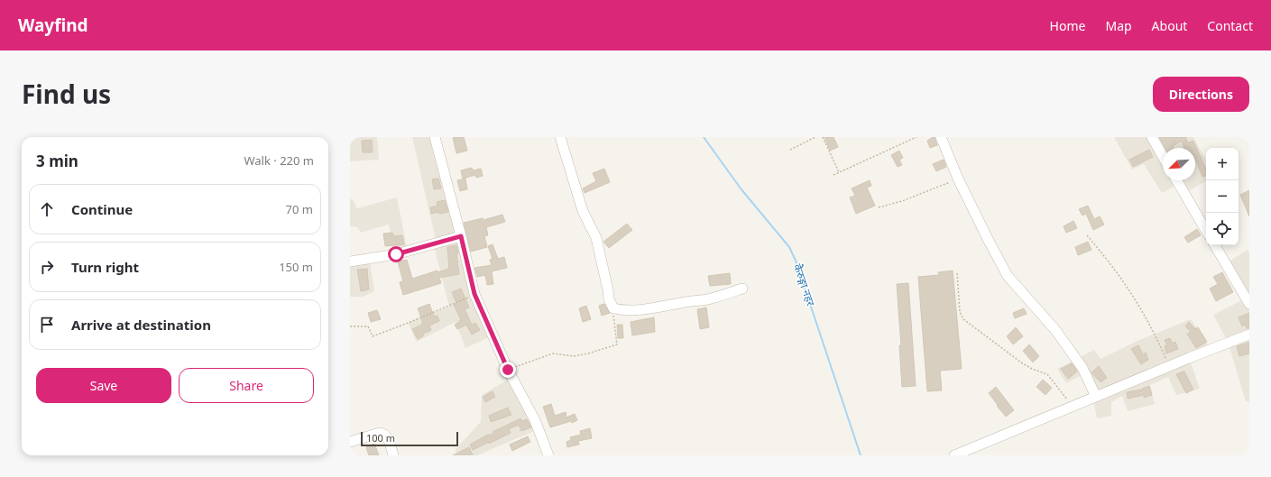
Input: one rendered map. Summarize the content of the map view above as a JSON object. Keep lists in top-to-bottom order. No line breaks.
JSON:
{"water":["केेरुङ्गा नहर"],"scale_bar":"100 m","north":"bottom left","page":{"header":"Wayfind","nav":["Home","Map","About","Contact"],"title":"Find us","buttons":["Directions",["Save","Share"]],"heading":["3 min","Walk · 220 m"],"map_buttons":["+","−"],"list":[["Continue","70 m"],["Turn right","150 m"],"Arrive at destination"],"scale":"100 m"}}
